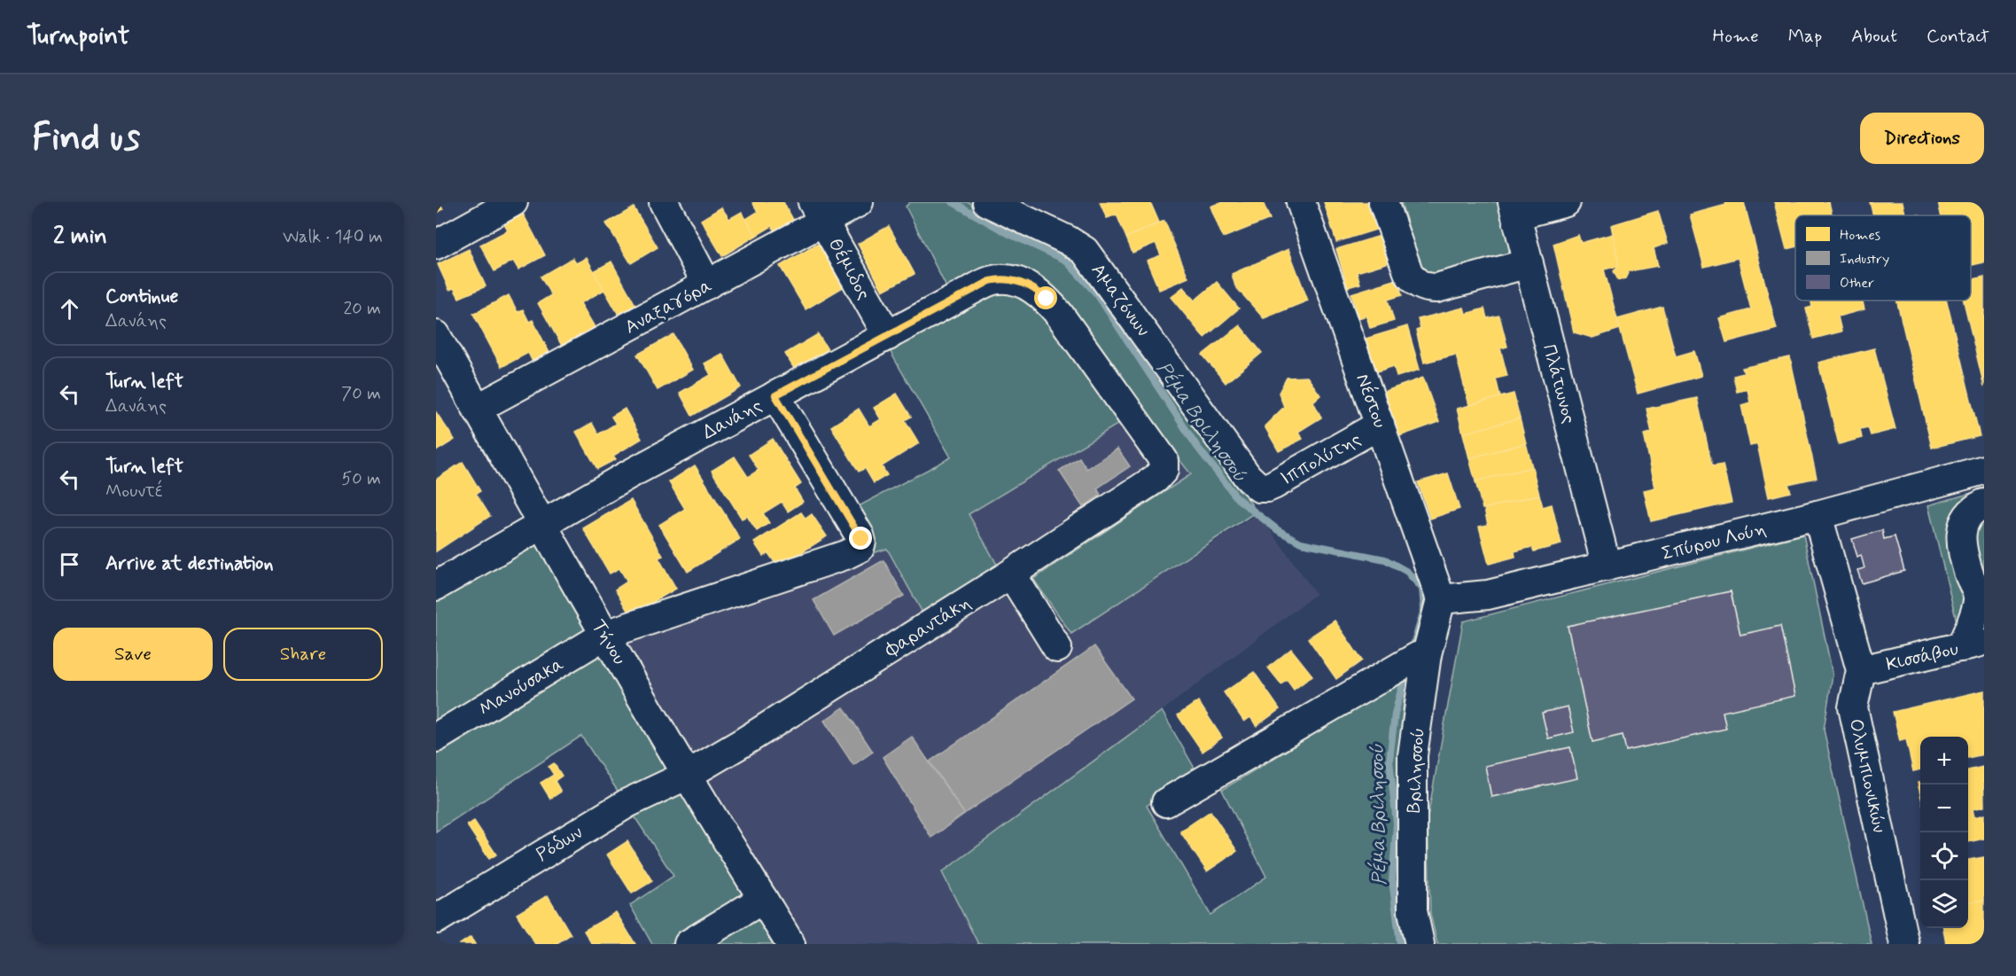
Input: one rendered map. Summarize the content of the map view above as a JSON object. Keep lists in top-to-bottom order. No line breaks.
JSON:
{"streets":{"street":["Θέμιδος","Αμαζόνων","Αναξαγόρα","Πλάτωνος","Νέστου","Δανάης","Ιππολύτης","Σπύρου Λούη","Φαραντάκη","Τήνου","Κισσάβου","Μανούσακα","Βριλησσού","Ολυμπιονικών","Ρόδων"]},"crossings":[["Θέμιδος","Αναξαγόρα"],["Θέμιδος","Δανάης"],["Αμαζόνων","Ιππολύτης"],["Αναξαγόρα","Τήνου"],["Πλάτωνος","Σπύρου Λούη"],["Νέστου","Ιππολύτης"],["Νέστου","Σπύρου Λούη"],["Νέστου","Βριλησσού"],["Δανάης","Φαραντάκη"],["Δανάης","Τήνου"],["Δανάης","Μανούσακα"],["Σπύρου Λούη","Βριλησσού"],["Σπύρου Λούη","Ολυμπιονικών"],["Φαραντάκη","Τήνου"],["Φαραντάκη","Ρόδων"],["Τήνου","Μανούσακα"],["Τήνου","Ρόδων"],["Κισσάβου","Ολυμπιονικών"]],"water":["Ρέμα Βριλησσού"],"legend":["Homes","Industry","Other"],"page":{"header":"Turnpoint","nav":["Home","Map","About","Contact"],"buttons":["Directions",["Save","Share"]],"title":"Find us","heading":["2 min","Walk · 140 m"],"list":[["Continue","Δανάης","20 m"],["Turn left","Δανάης","70 m"],["Turn left","Μουντέ","50 m"],"Arrive at destination"],"map_buttons":["+","−"]}}
